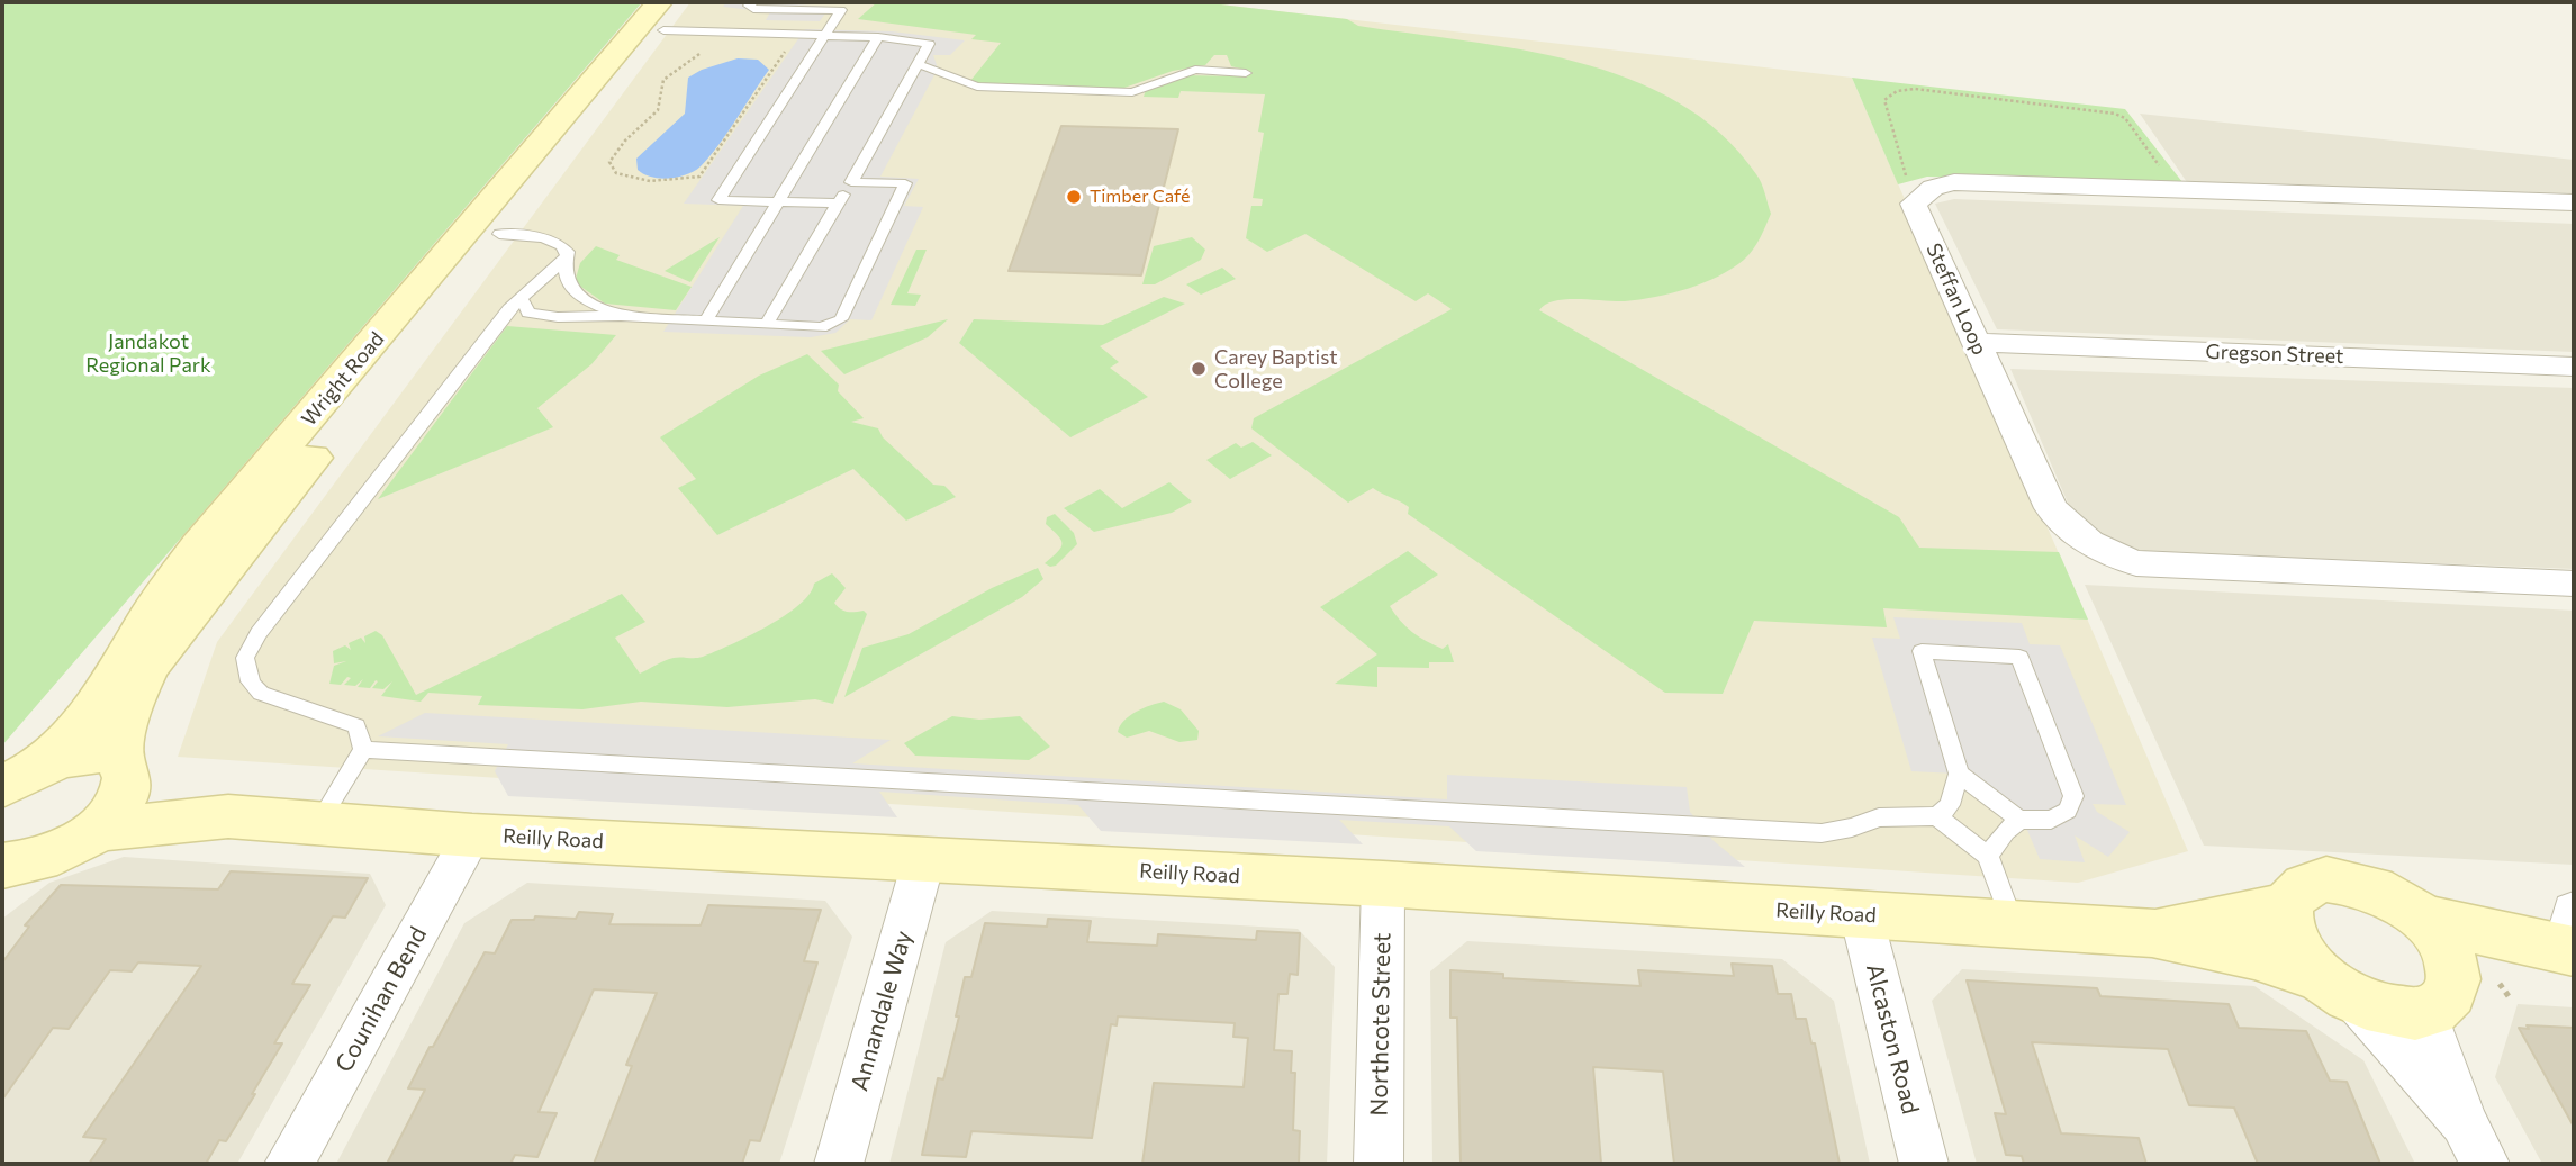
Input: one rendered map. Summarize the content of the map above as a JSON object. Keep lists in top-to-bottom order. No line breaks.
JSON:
{"streets":{"street":["Steffan Loop","Gregson Street","Wright Road","Reilly Road","Counihan Bend","Annandale Way","Northcote Street","Alcaston Road"]},"crossings":[["Steffan Loop","Gregson Street"],["Wright Road","Reilly Road"],["Reilly Road","Counihan Bend"],["Reilly Road","Annandale Way"],["Reilly Road","Northcote Street"],["Reilly Road","Alcaston Road"]],"parks":["Jandakot Regional Park"],"places":["Timber Café","Carey Baptist College"]}
